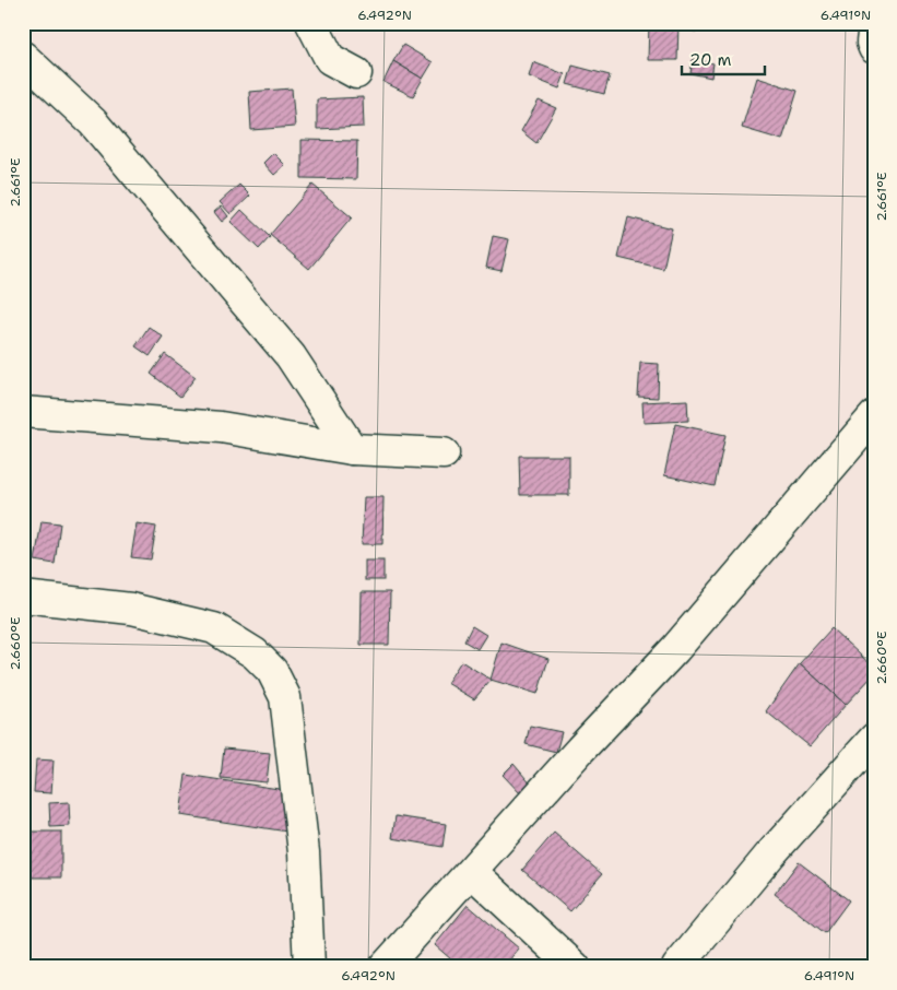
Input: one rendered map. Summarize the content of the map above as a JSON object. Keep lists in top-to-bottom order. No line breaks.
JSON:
{"scale_bar":"20 m","coordinates":["6.492°N","6.491°N","2.661°E","2.660°E"]}
